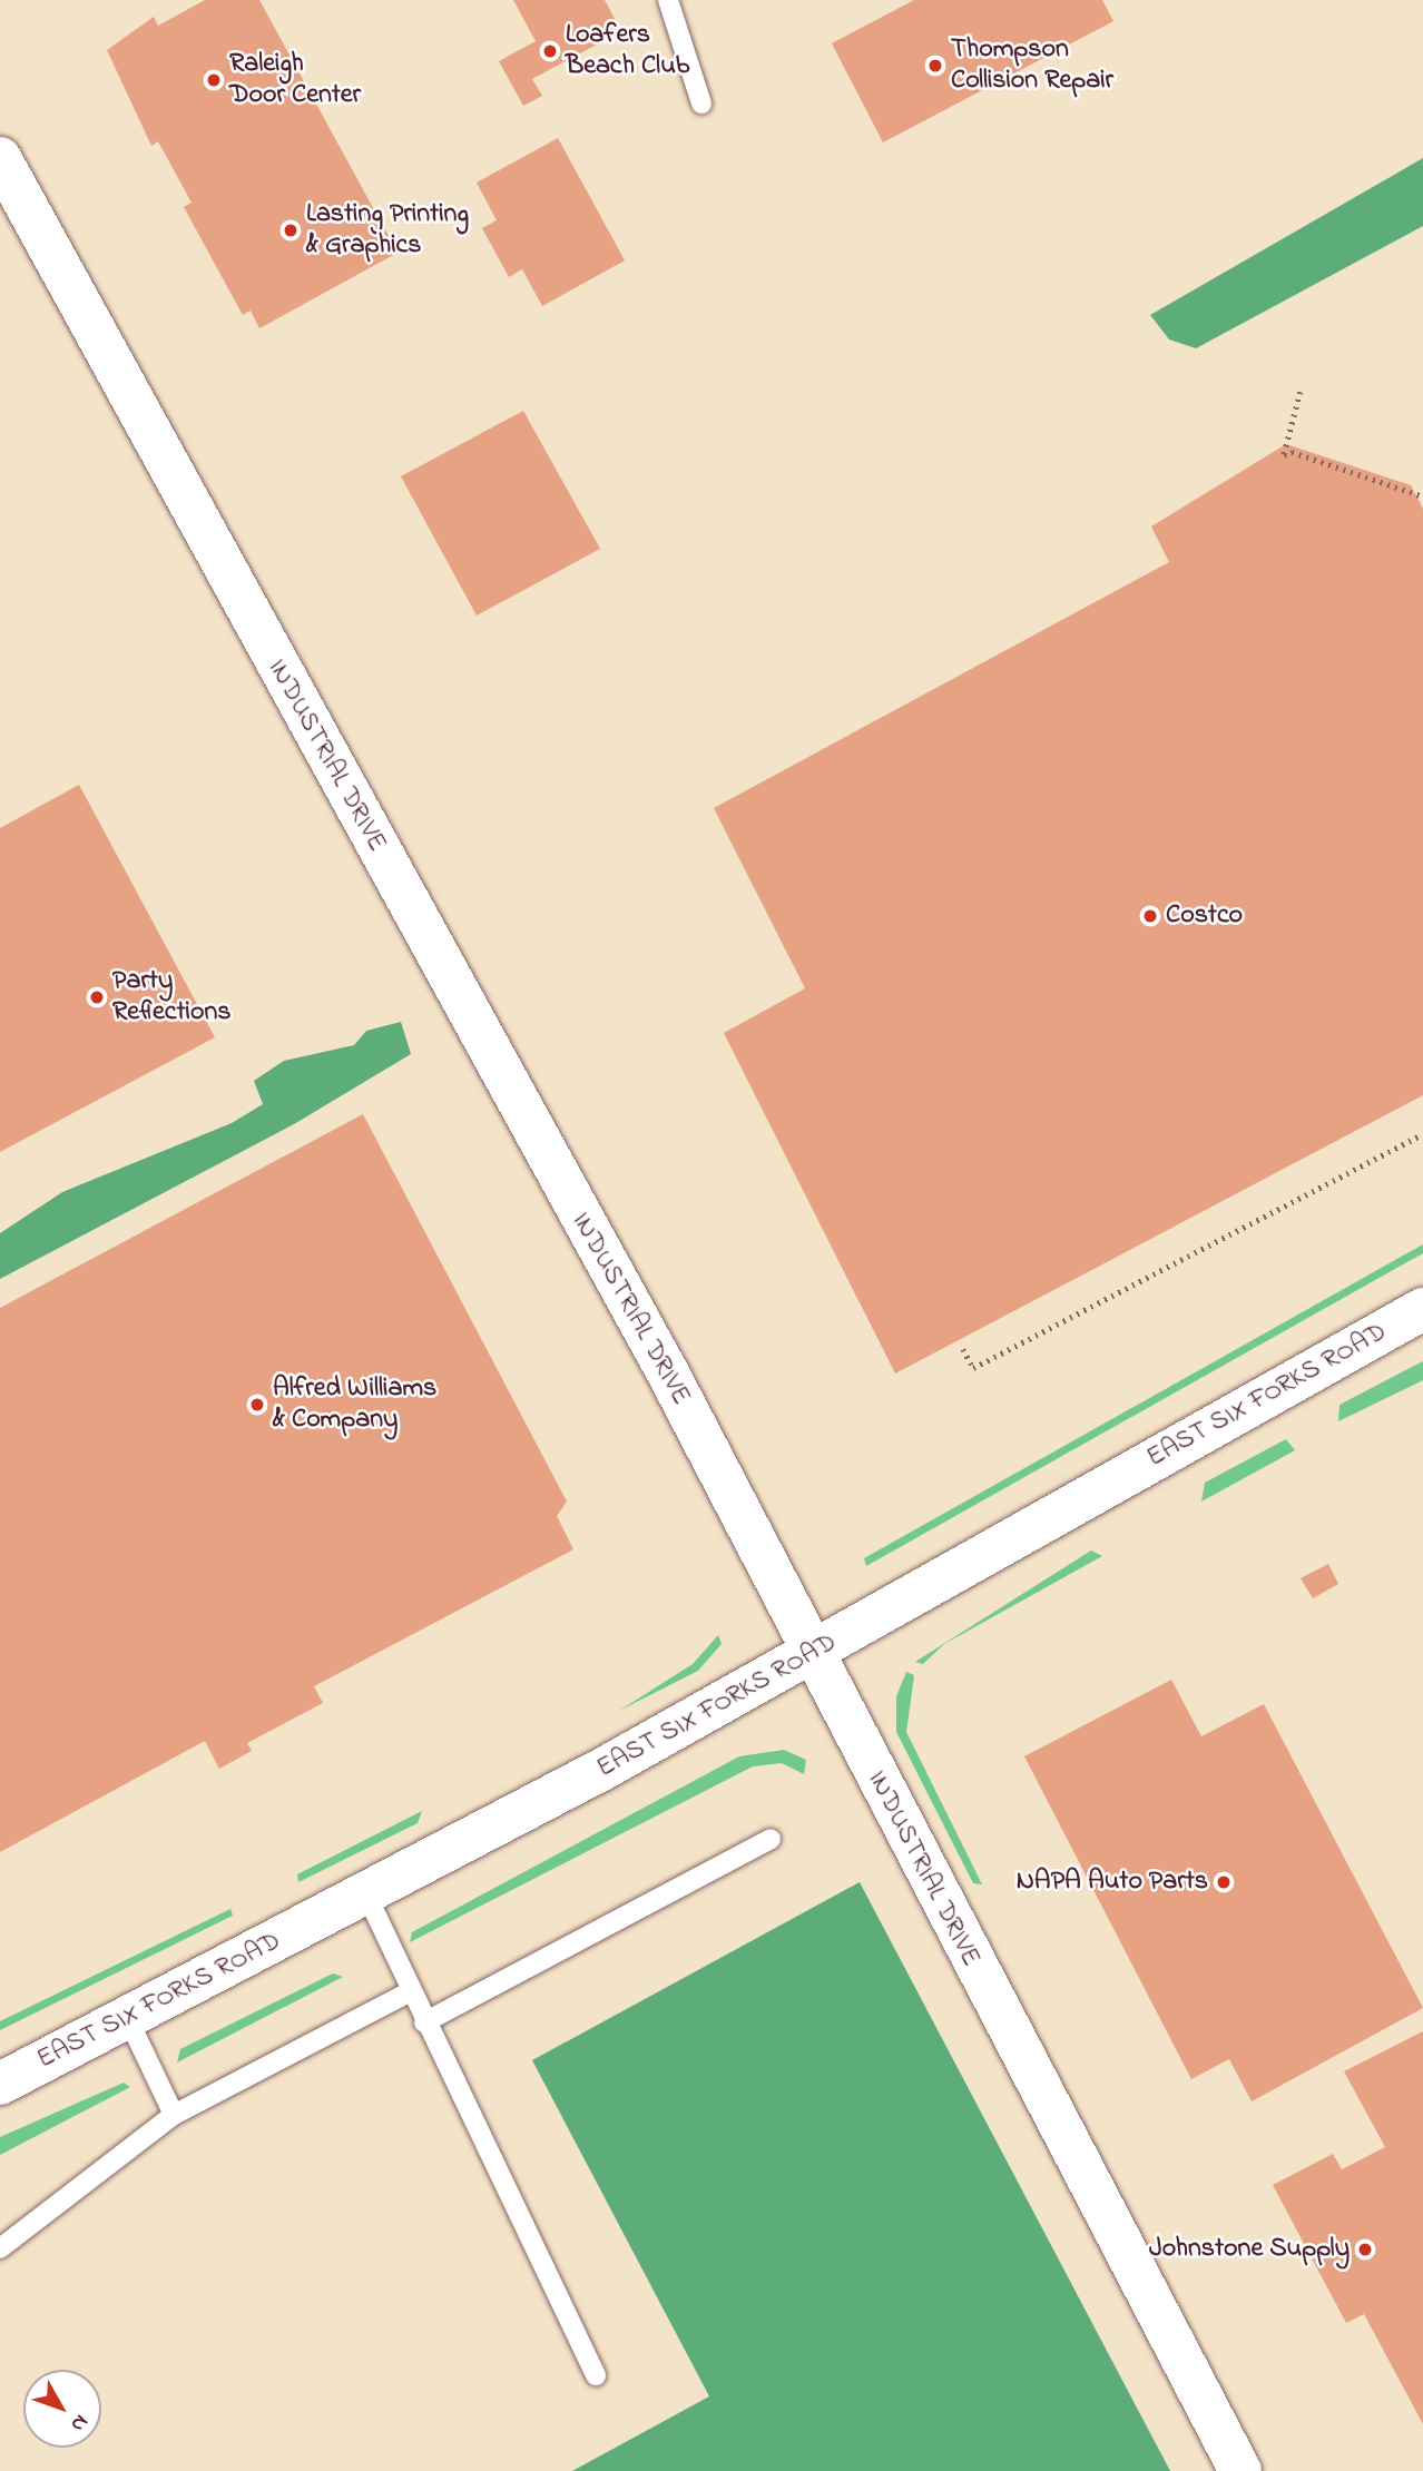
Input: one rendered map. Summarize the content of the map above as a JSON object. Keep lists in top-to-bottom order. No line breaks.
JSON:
{"streets":{"street":["INDUSTRIAL DRIVE","EAST SIX FORKS ROAD"]},"crossings":[["INDUSTRIAL DRIVE","EAST SIX FORKS ROAD"]],"places":["Loafers Beach Club","Thompson Collision Repair","Raleigh Door Center","Lasting Printing & Graphics","Costco","Party Reflections","Alfred Williams & Company","NAPA Auto Parts","Johnstone Supply"],"north":"bottom right"}
